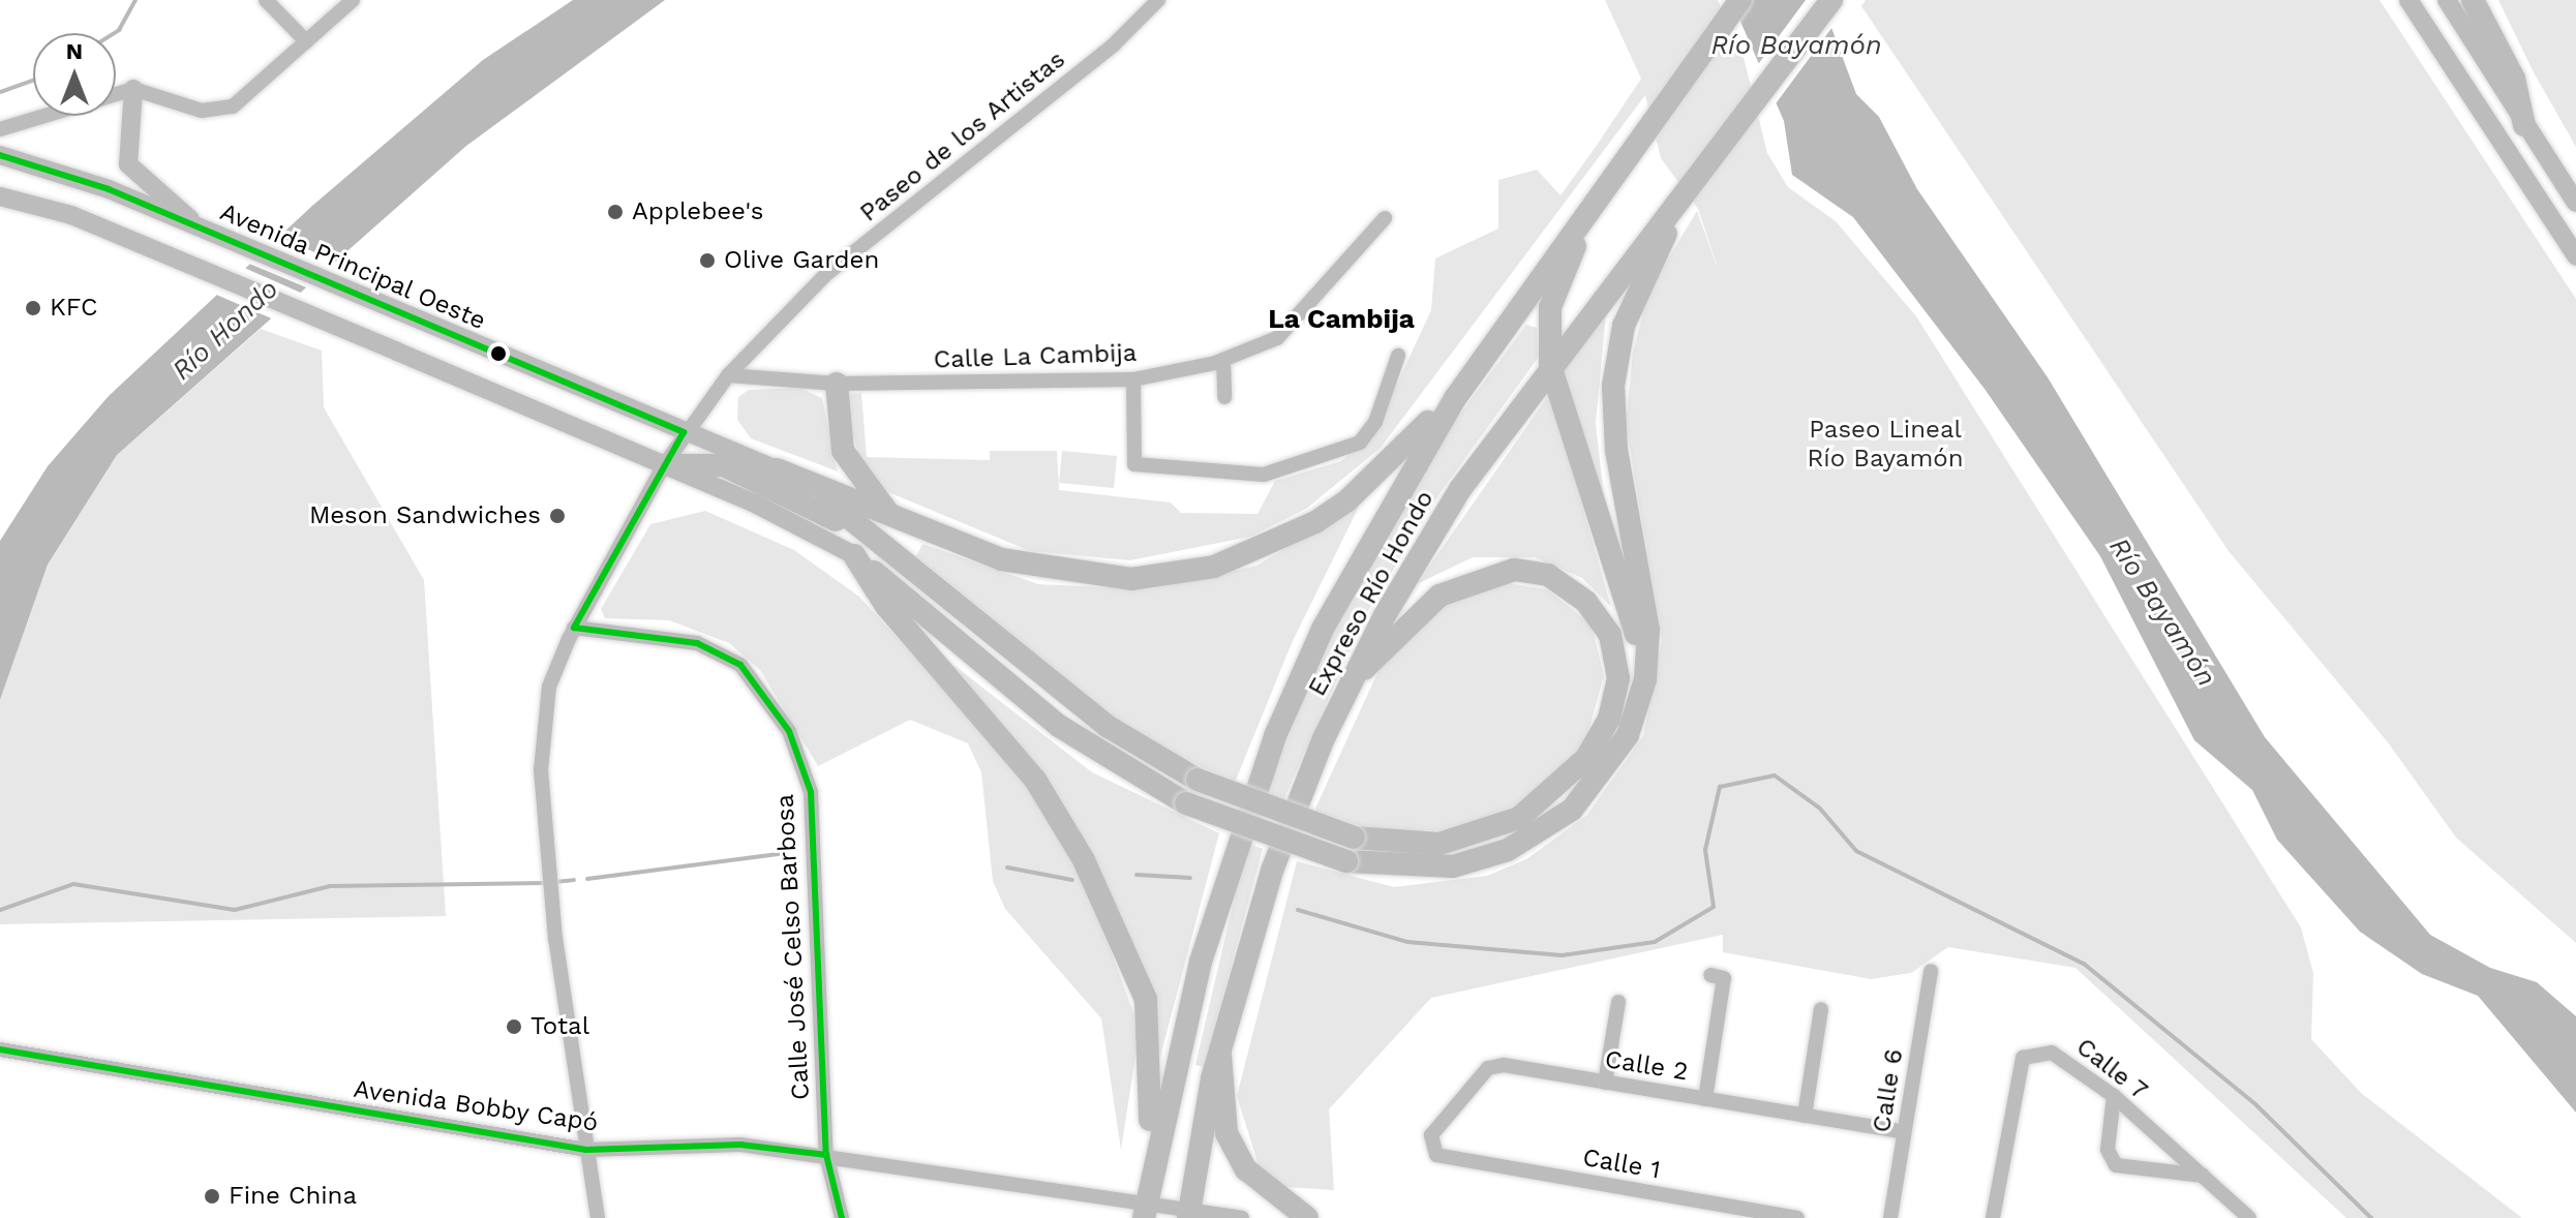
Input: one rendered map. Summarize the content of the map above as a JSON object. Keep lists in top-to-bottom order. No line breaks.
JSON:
{"streets":{"highway":["Expreso Río Hondo"],"main road":["Avenida Principal Oeste"],"street":["Paseo de los Artistas","Calle La Cambija","Calle José Celso Barbosa","Calle 2","Calle 7","Calle 6","Avenida Bobby Capó","Calle 1"]},"crossings":[["Paseo de los Artistas","Avenida Principal Oeste"],["Paseo de los Artistas","Calle La Cambija"],["Paseo de los Artistas","Calle José Celso Barbosa"],["Paseo de los Artistas","Avenida Bobby Capó"],["Expreso Río Hondo","Avenida Bobby Capó"],["Calle José Celso Barbosa","Avenida Bobby Capó"],["Calle 2","Calle 6"],["Calle 2","Calle 1"]],"districts":["La Cambija"],"water":["Río Bayamón","Río Hondo"],"parks":["Paseo Lineal Río Bayamón"],"places":["Applebee's","Olive Garden","KFC","Meson Sandwiches","Total","Fine China"],"north":"top"}
